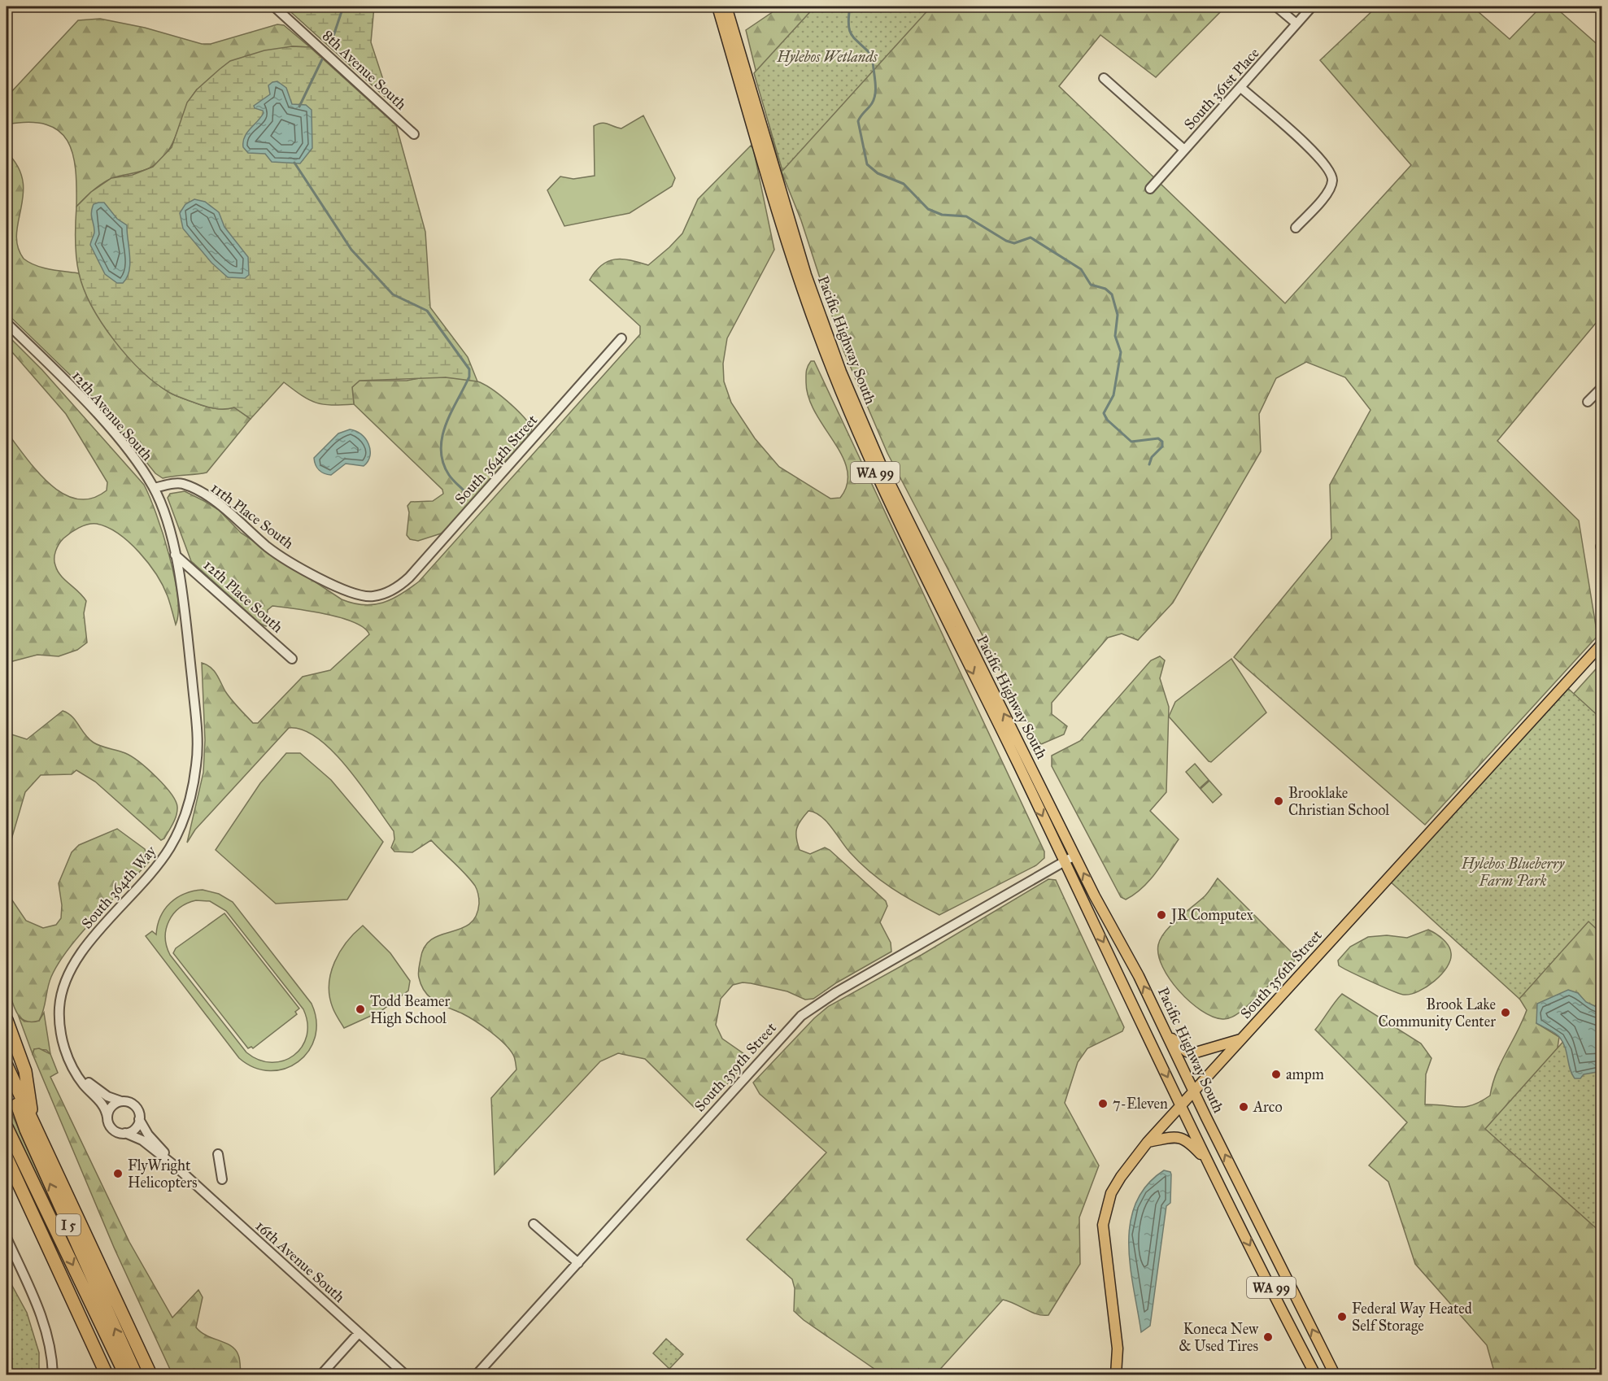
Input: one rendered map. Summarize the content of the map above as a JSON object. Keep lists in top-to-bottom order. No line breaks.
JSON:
{"streets":{"highway":["I 5"],"main road":["Pacific Highway South","WA 99","South 356th Street"],"street":["8th Avenue South","South 361st Place","12th Avenue South","South 364th Street","11th Place South","12th Place South","South 364th Way","South 359th Street","16th Avenue South"]},"crossings":[["Pacific Highway South","South 356th Street"],["Pacific Highway South","South 359th Street"],["12th Avenue South","11th Place South"],["12th Avenue South","South 364th Way"],["South 364th Street","11th Place South"],["12th Place South","South 364th Way"],["South 364th Way","16th Avenue South"]],"parks":["Hylebos Wetlands","Hylebos Blueberry Farm Park"],"places":["Brooklake Christian School","JR Computex","Todd Beamer High School","Brook Lake Community Center","ampm","7-Eleven","Arco","FlyWright Helicopters","Federal Way Heated Self Storage","Koneca New & Used Tires"]}
